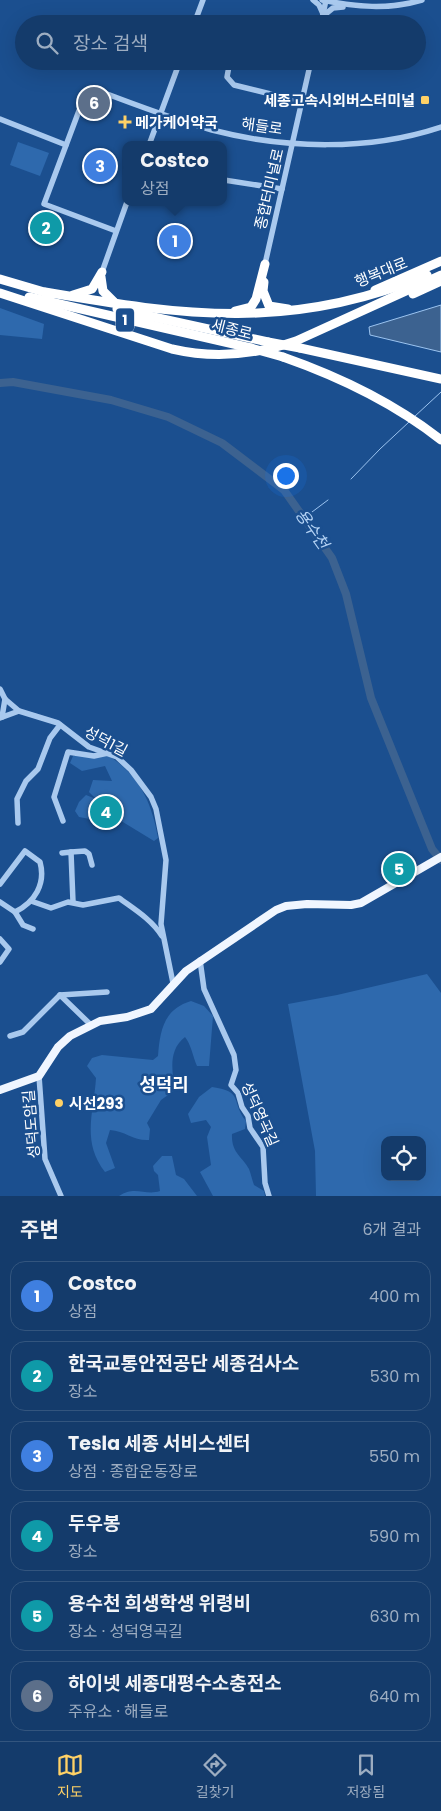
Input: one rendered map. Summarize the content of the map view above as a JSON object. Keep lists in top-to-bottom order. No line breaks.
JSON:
{"streets":{"highway":["행복대로","1","세종로"],"street":["해들로","종합터미널로","성덕1길","성덕영곡길","성덕도암길"]},"crossings":[["해들로","종합터미널로"]],"districts":["성덕리"],"water":["용수천"],"places":{"transit":["세종고속시외버스터미널"],"health":["메가케어약국"],"other":["시선293"]},"page":{"search":"장소 검색","pins":["6","3","2","1","4","5"],"popup":["Costco","상점"],"heading":["주변","6개 결과"],"list":[{"mark":"1","name":"Costco","note":"상점","value":"400 m"},{"mark":"2","name":"한국교통안전공단 세종검사소","note":"장소","value":"530 m"},{"mark":"3","name":"Tesla 세종 서비스센터","note":"상점 · 종합운동장로","value":"550 m"},{"mark":"4","name":"두우봉","note":"장소","value":"590 m"},{"mark":"5","name":"용수천 희생학생 위령비","note":"장소 · 성덕영곡길","value":"630 m"},{"mark":"6","name":"하이넷 세종대평수소충전소","note":"주유소 · 해들로","value":"640 m"}],"nav":["지도","길찾기","저장됨"]}}
